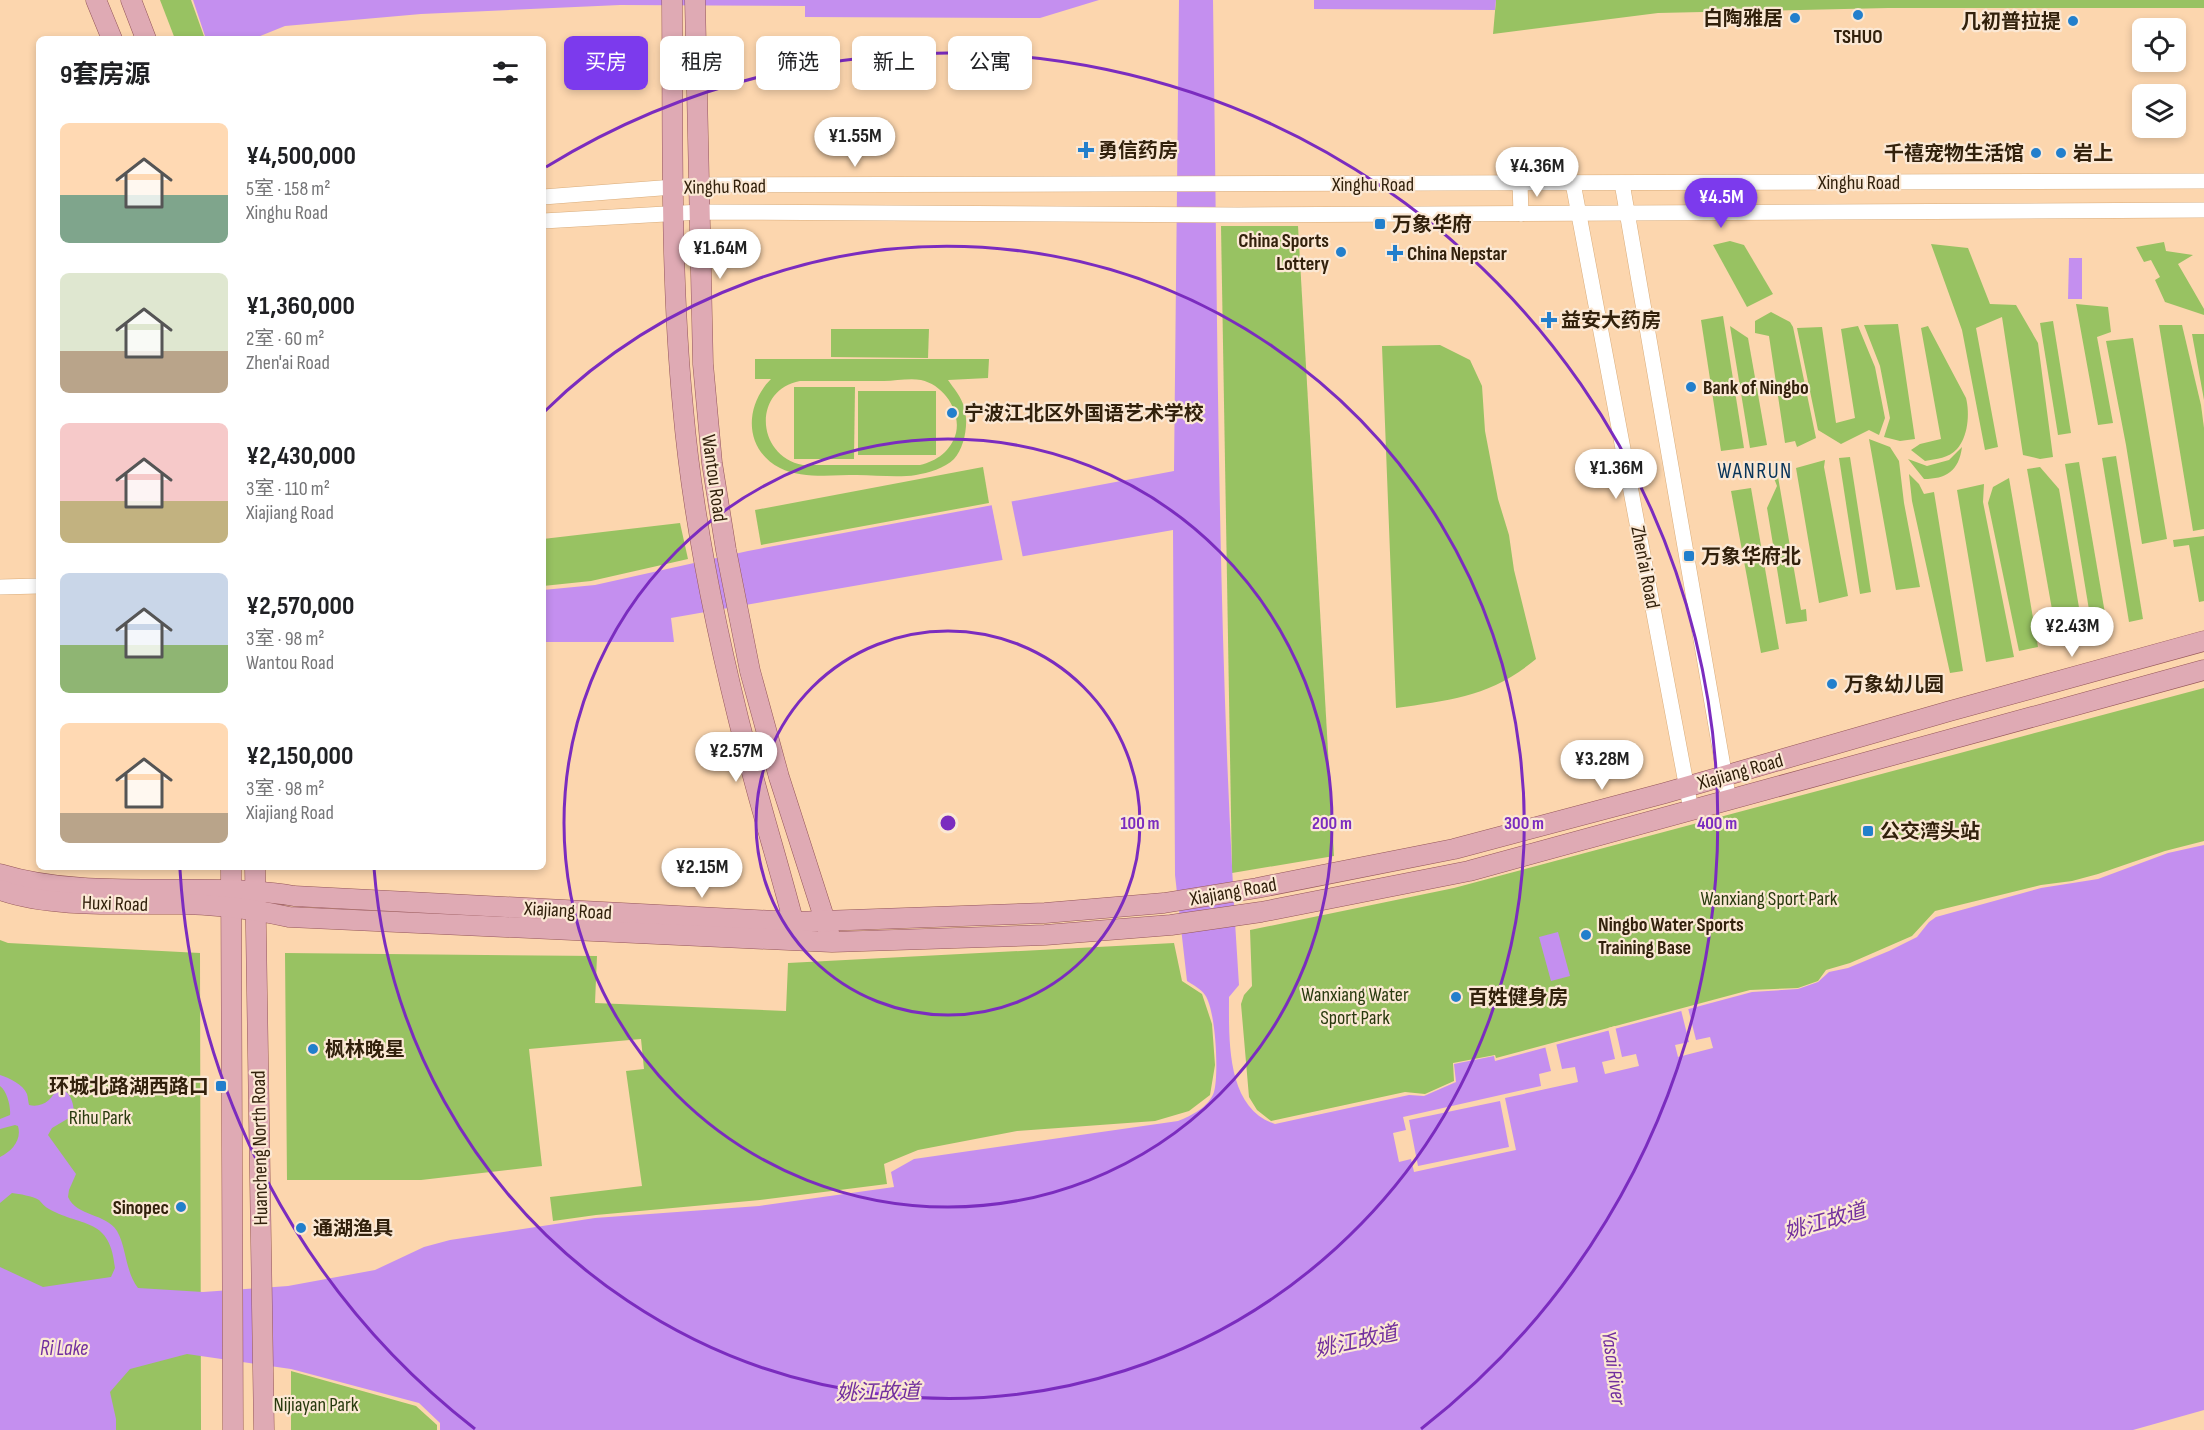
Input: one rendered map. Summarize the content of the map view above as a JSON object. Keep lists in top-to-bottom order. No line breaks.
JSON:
{"streets":{"main road":["Wantou Road","Xiajiang Road","Huxi Road","Huancheng North Road"],"street":["Xinghu Road","Zhen'ai Road"]},"crossings":[["Xinghu Road","Wantou Road"],["Xinghu Road","Zhen'ai Road"],["Wantou Road","Xiajiang Road"],["Zhen'ai Road","Xiajiang Road"],["Xiajiang Road","Huxi Road"],["Xiajiang Road","Huancheng North Road"],["Huxi Road","Huancheng North Road"]],"districts":["WANRUN"],"water":["姚江故道","Ri Lake","Yasai River"],"parks":["Wanxiang Sport Park","Wanxiang Water Sport Park","Rihu Park","Nijiayan Park"],"places":{"other":["TSHUO","白陶雅居","几初普拉提","千禧宠物生活馆","岩上","China Sports Lottery","Bank of Ningbo","宁波江北区外国语艺术学校","万象幼儿园","Ningbo Water Sports Training Base","百姓健身房","枫林晚星","Sinopec","通湖渔具"],"health":["勇信药房","China Nepstar","益安大药房"],"transit":["万象华府","万象华府北","公交湾头站","环城北路湖西路口"]},"page":{"chip":["买房","租房","筛选","新上","公寓"],"heading":"9套房源","list":[{"name":"¥4,500,000","note":"5室 · 158 m² · Xinghu Road"},{"name":"¥1,360,000","note":"2室 · 60 m² · Zhen'ai Road"},{"name":"¥2,430,000","note":"3室 · 110 m² · Xiajiang Road"},{"name":"¥2,570,000","note":"3室 · 98 m² · Wantou Road"},{"name":"¥2,150,000","note":"3室 · 98 m² · Xiajiang Road"}],"price":["¥1.55M","¥4.36M","¥4.5M","¥1.64M","¥1.36M","¥2.43M","¥2.57M","¥3.28M","¥2.15M"]},"rings":["100 m","200 m","300 m","400 m"]}
